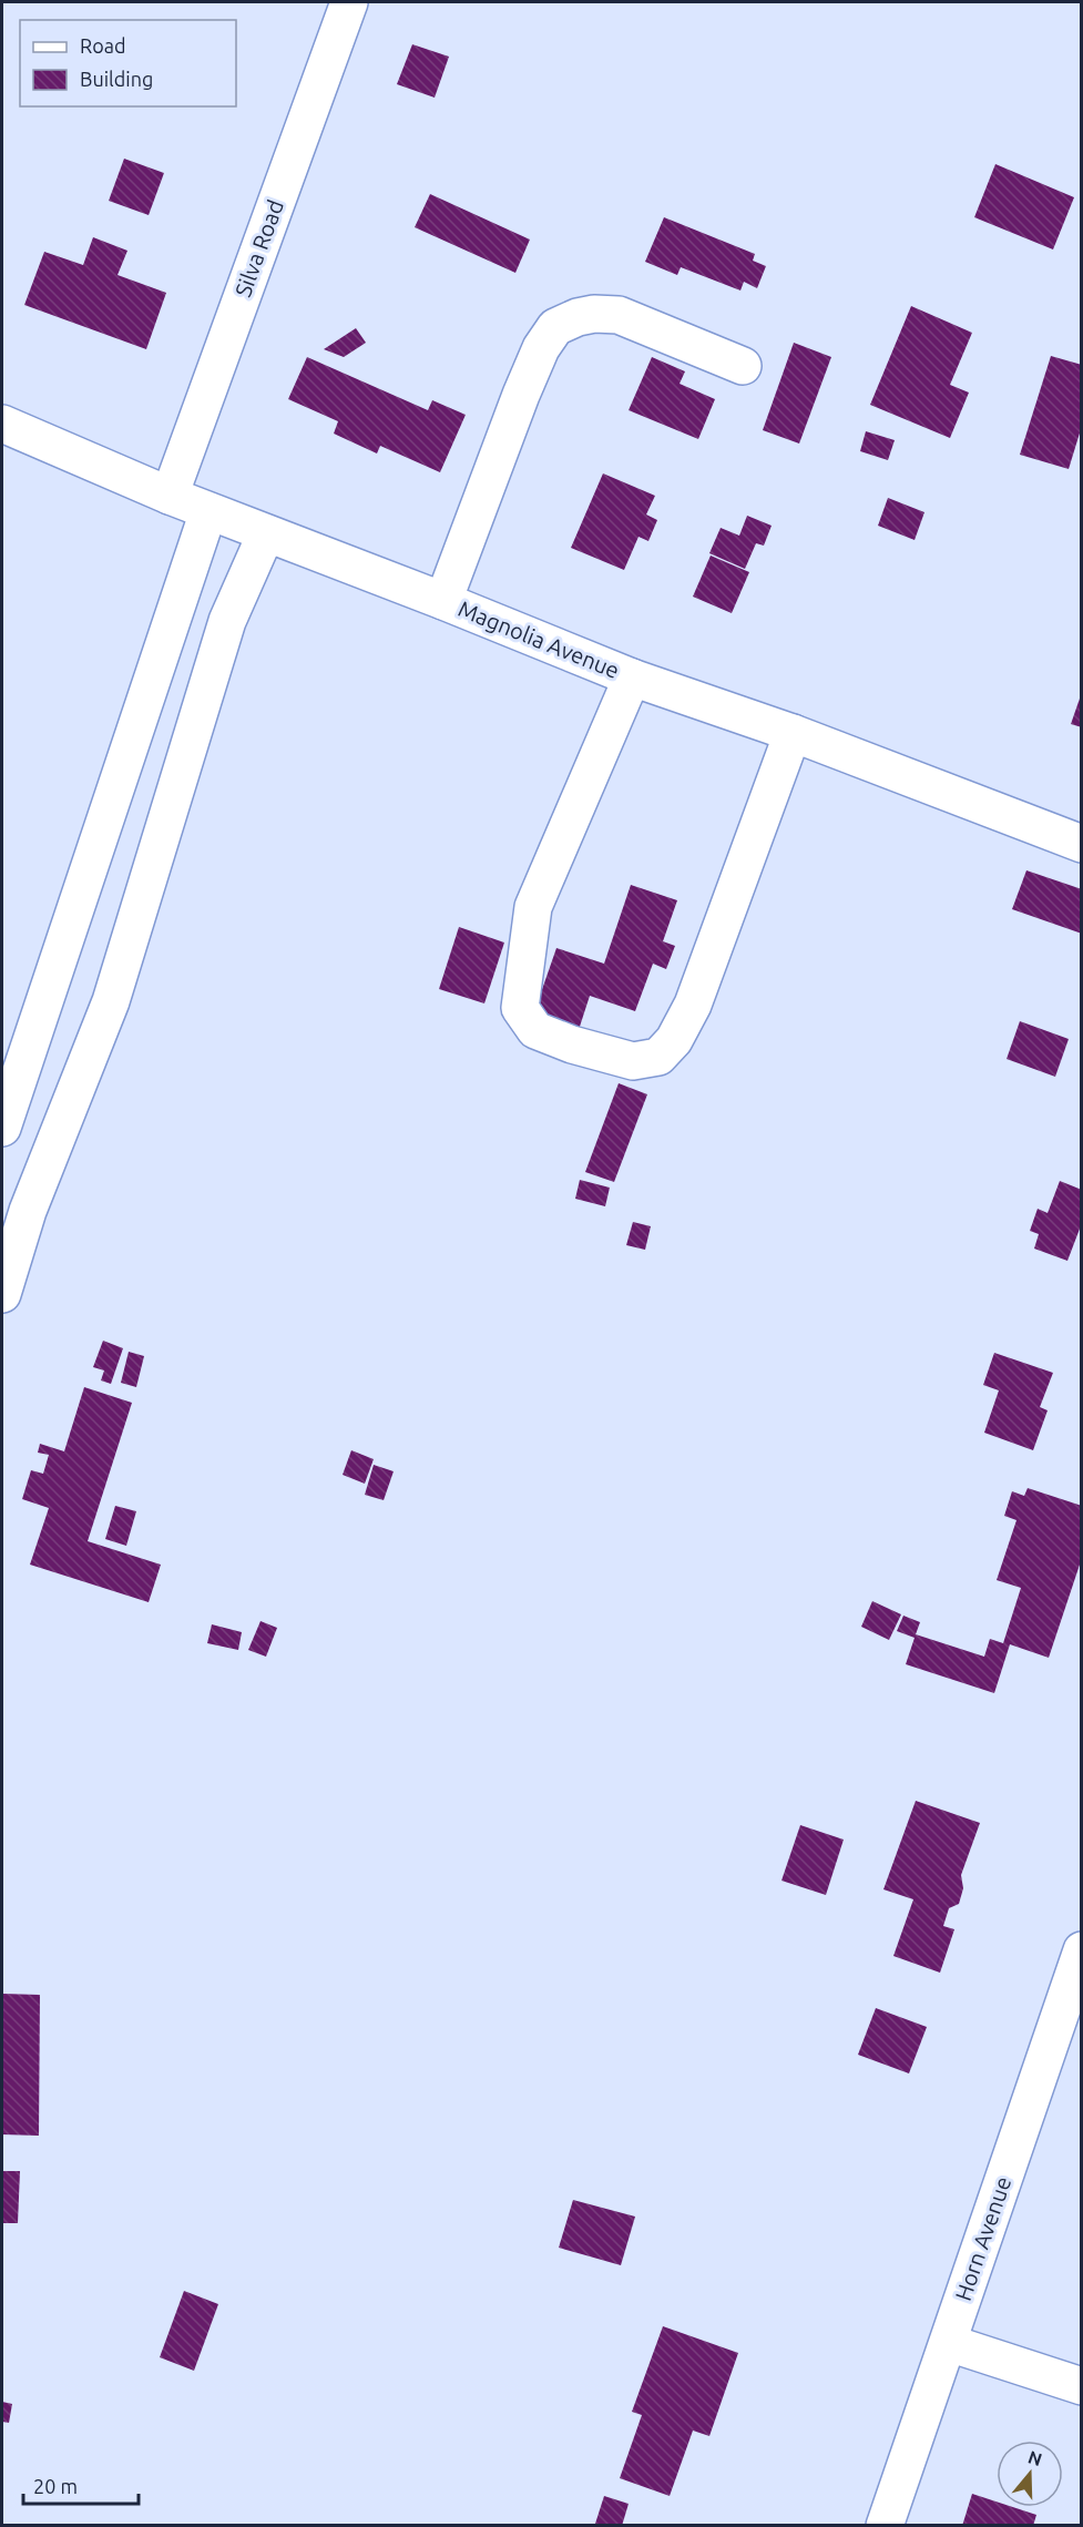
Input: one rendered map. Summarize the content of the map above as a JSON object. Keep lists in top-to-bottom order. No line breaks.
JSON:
{"streets":{"street":["Silva Road","Magnolia Avenue","Horn Avenue"]},"crossings":[["Silva Road","Magnolia Avenue"]],"legend":["Road","Building"],"scale_bar":"20 m","north":"top"}
